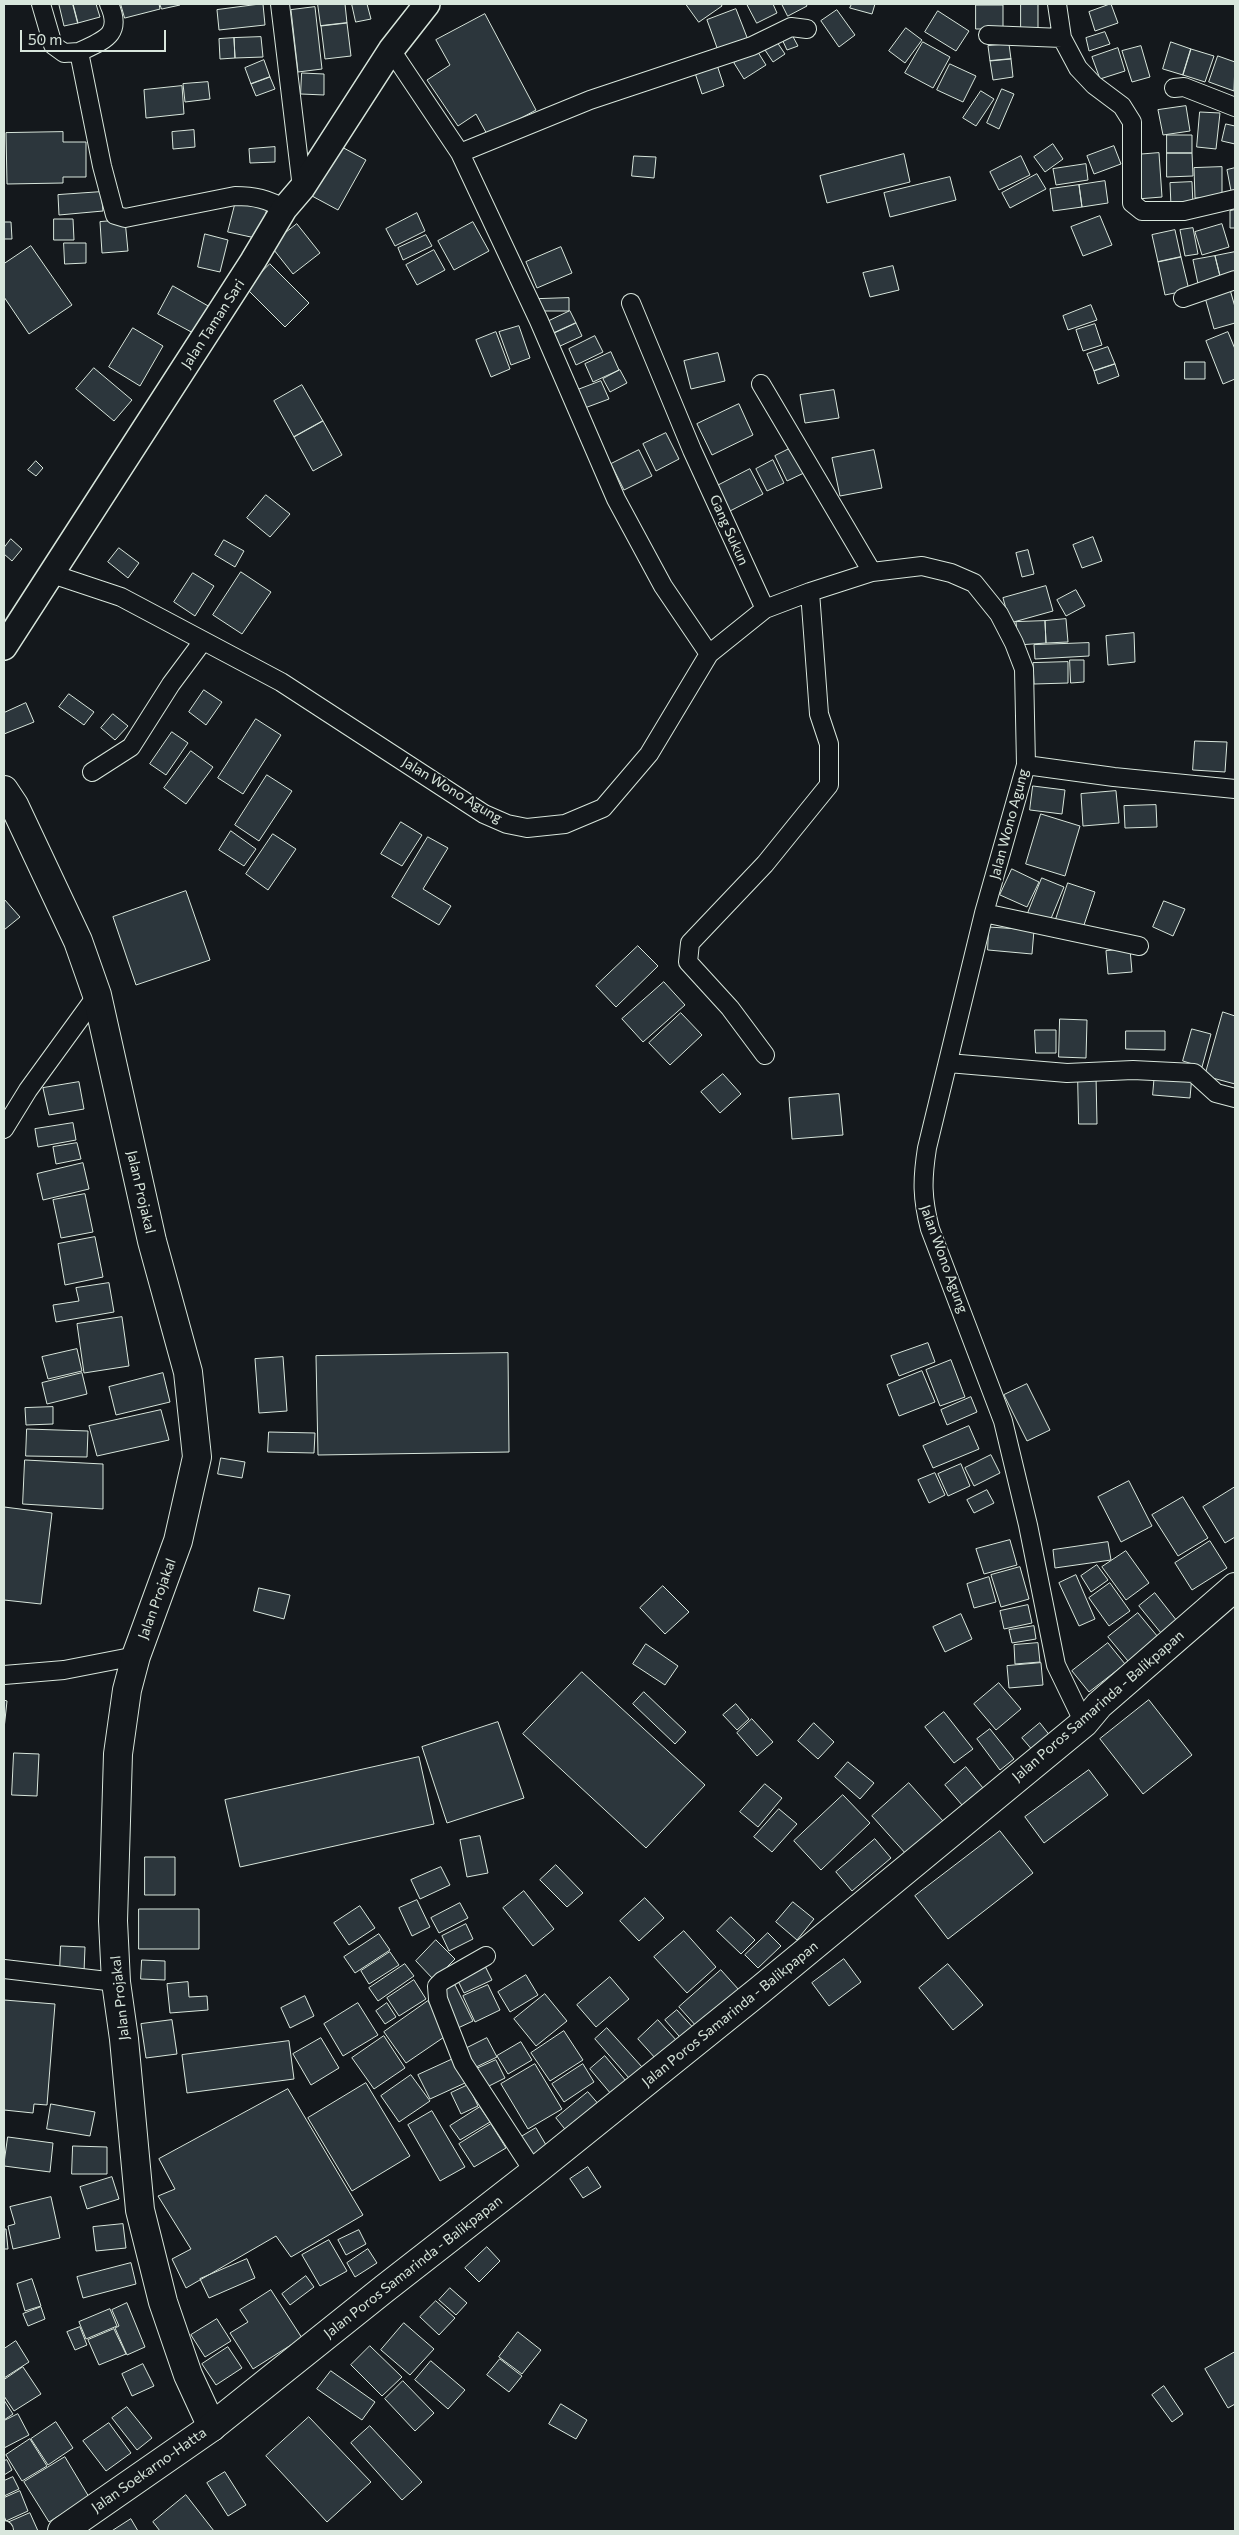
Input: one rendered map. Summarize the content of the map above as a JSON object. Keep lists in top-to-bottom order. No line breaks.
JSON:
{"streets":{"main road":["Jalan Projakal","Jalan Poros Samarinda - Balikpapan","Jalan Soekarno-Hatta"],"street":["Jalan Taman Sari","Gang Sukun","Jalan Wono Agung"]},"crossings":[["Jalan Taman Sari","Jalan Wono Agung"],["Gang Sukun","Jalan Wono Agung"],["Jalan Wono Agung","Jalan Poros Samarinda - Balikpapan"],["Jalan Projakal","Jalan Poros Samarinda - Balikpapan"],["Jalan Projakal","Jalan Soekarno-Hatta"],["Jalan Poros Samarinda - Balikpapan","Jalan Soekarno-Hatta"]],"scale_bar":"50 m"}
